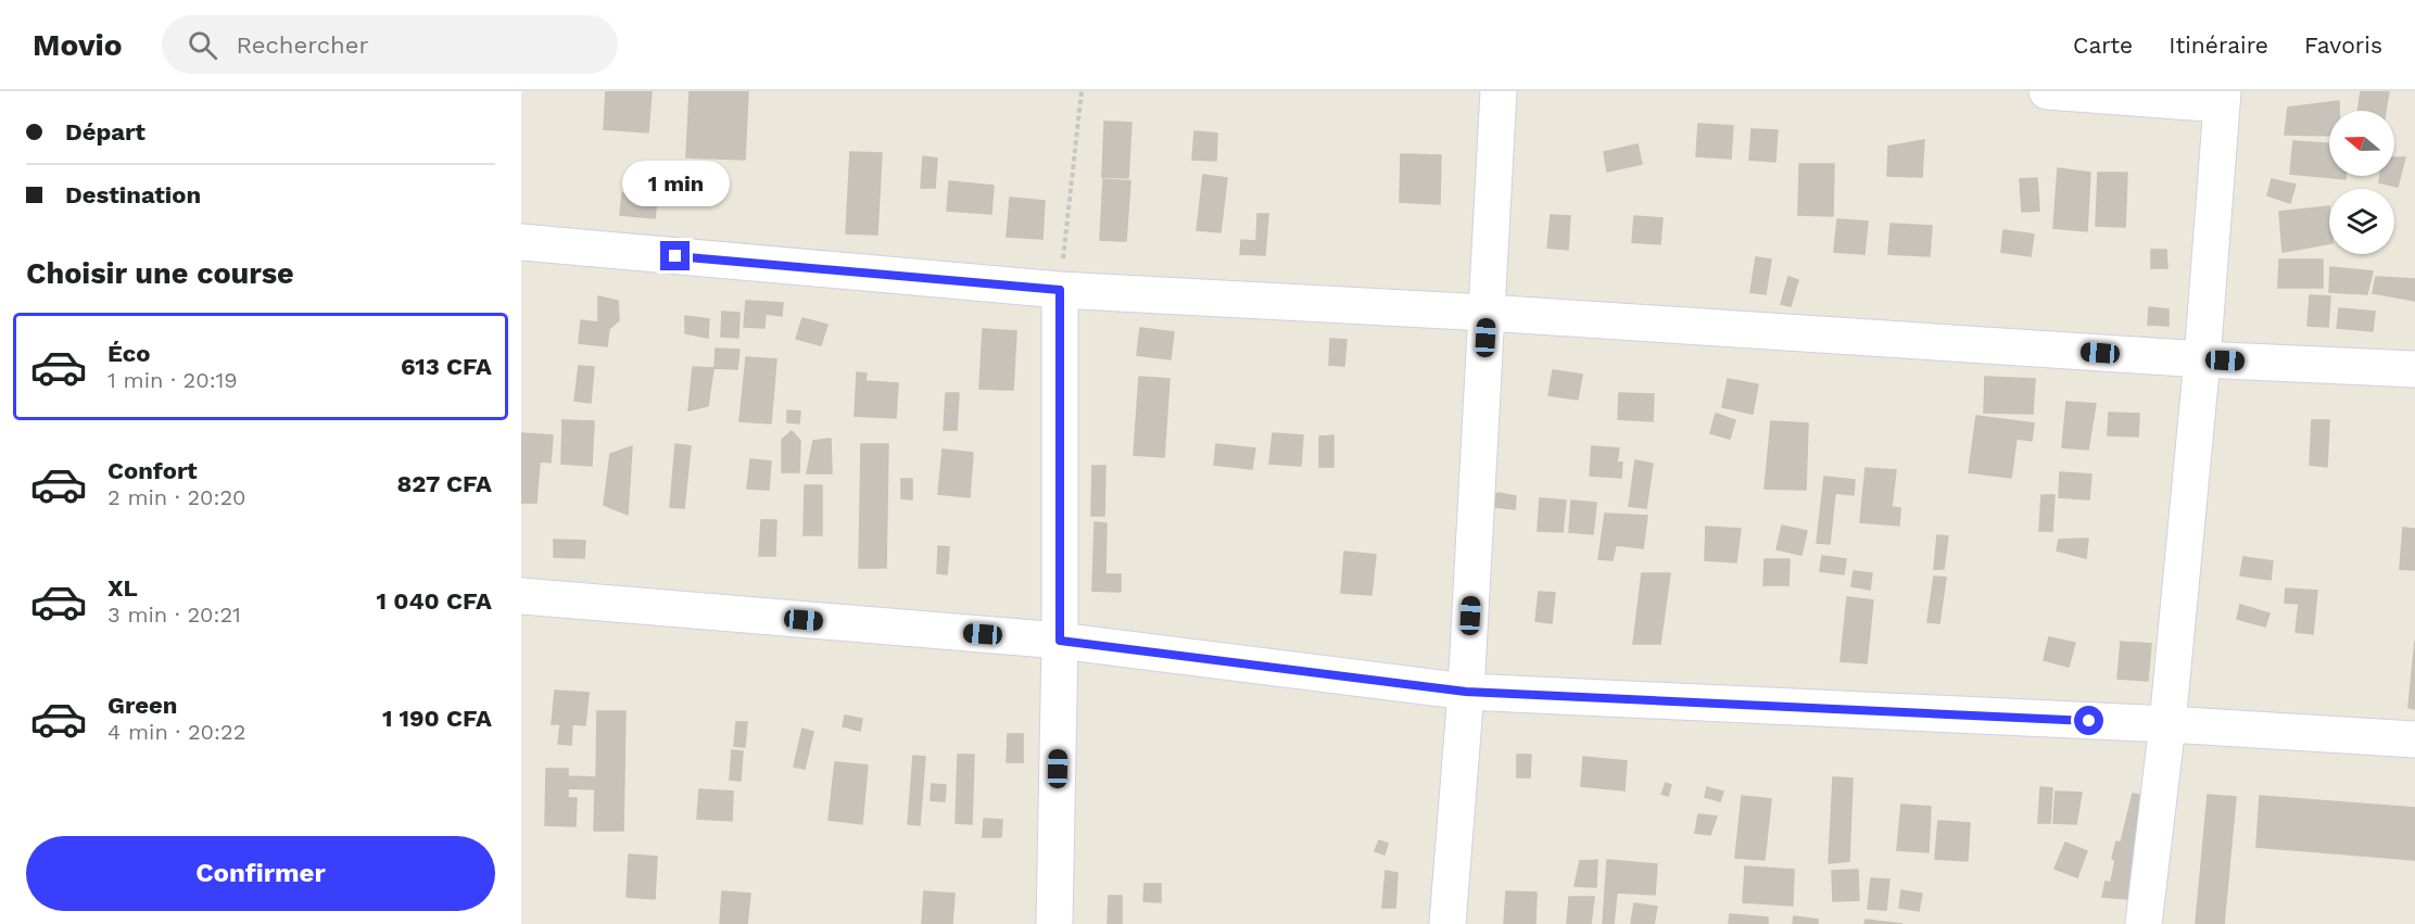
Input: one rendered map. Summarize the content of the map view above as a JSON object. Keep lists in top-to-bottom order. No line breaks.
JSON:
{"north":"left","page":{"header":"Movio","search":"Rechercher","nav":["Carte","Itinéraire","Favoris"],"banner":["Départ","Destination"],"bubble":"1 min","heading":"Choisir une course","list":[{"name":"Éco","note":"1 min · 20:19","value":"613 CFA"},{"name":"Confort","note":"2 min · 20:20","value":"827 CFA"},{"name":"XL","note":"3 min · 20:21","value":"1 040 CFA"},{"name":"Green","note":"4 min · 20:22","value":"1 190 CFA"}],"buttons":"Confirmer"}}
